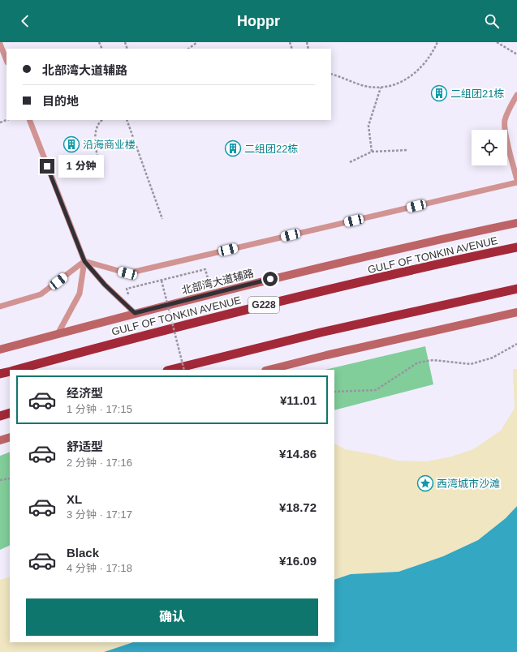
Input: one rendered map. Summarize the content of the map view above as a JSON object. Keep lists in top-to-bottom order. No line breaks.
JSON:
{"streets":{"highway":["GULF OF TONKIN AVENUE","G228"],"main road":["北部湾大道辅路"]},"places":{"building":["二组团21栋","沿海商业楼","二组团22栋"],"place":["西湾城市沙滩"]},"page":{"header":"Hoppr","banner":["北部湾大道辅路","目的地"],"bubble":"1 分钟","list":[{"name":"经济型","note":"1 分钟 · 17:15","value":"¥11.01"},{"name":"舒适型","note":"2 分钟 · 17:16","value":"¥14.86"},{"name":"XL","note":"3 分钟 · 17:17","value":"¥18.72"},{"name":"Black","note":"4 分钟 · 17:18","value":"¥16.09"}],"buttons":"确认"}}
